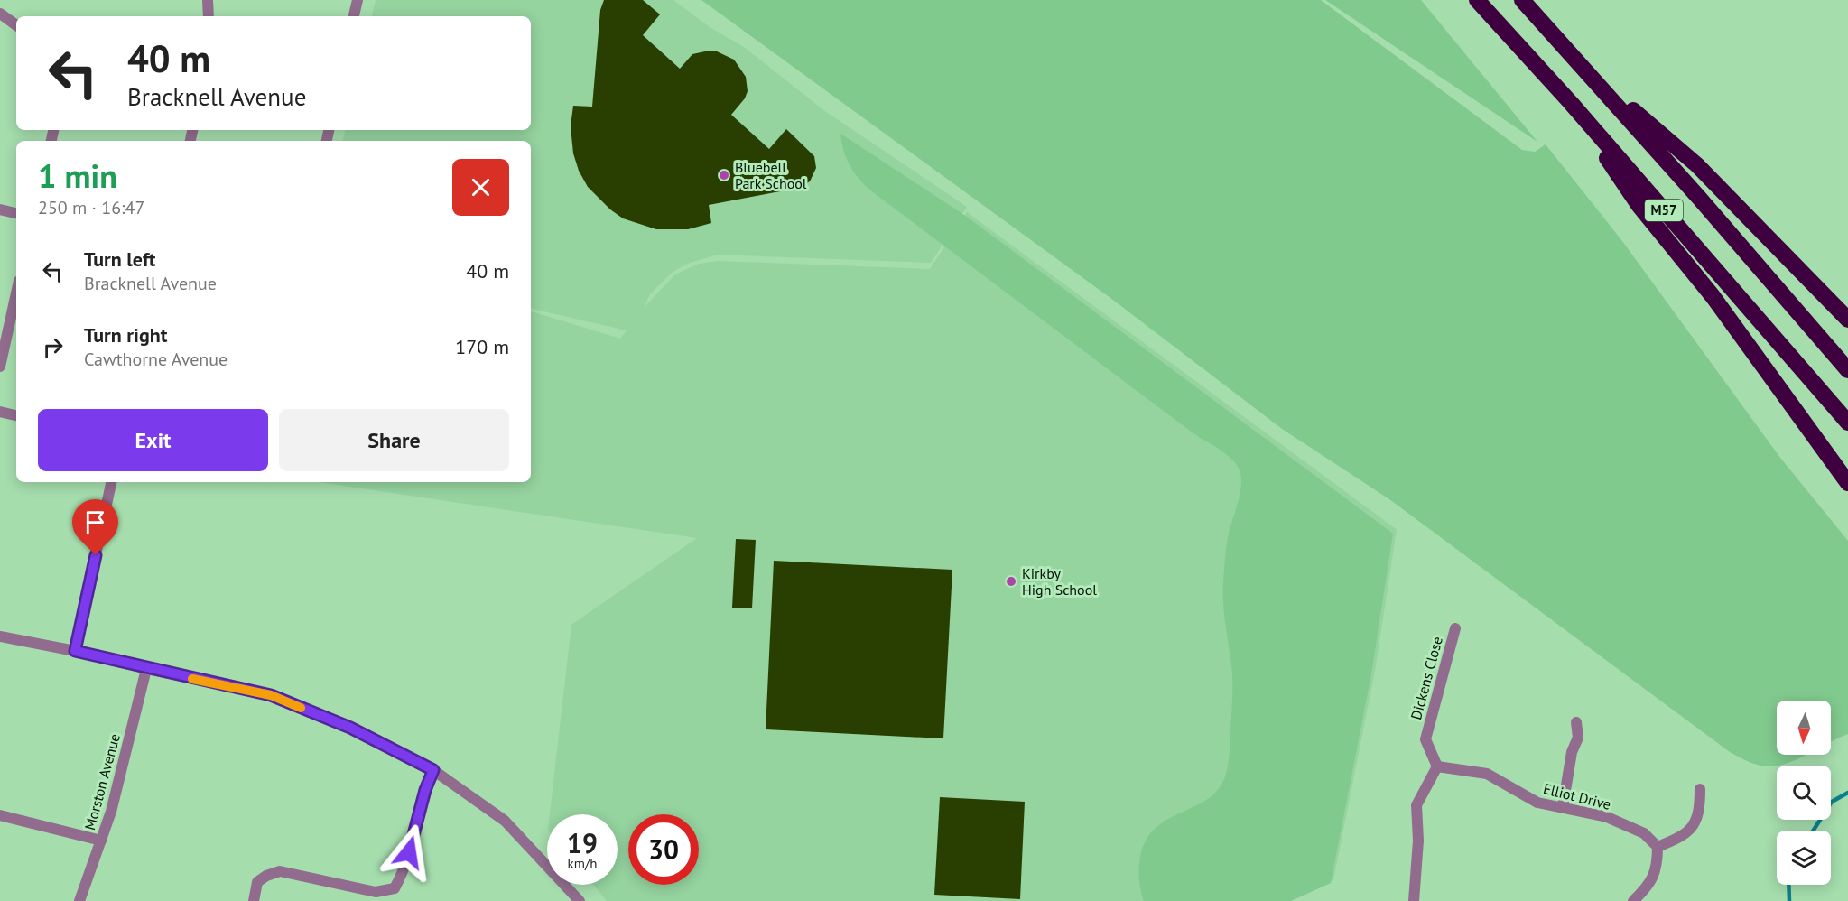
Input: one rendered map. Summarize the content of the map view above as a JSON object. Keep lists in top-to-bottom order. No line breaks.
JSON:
{"streets":{"highway":["M57"],"street":["Dickens Close","Morston Avenue","Elliot Drive"]},"crossings":[["Dickens Close","Elliot Drive"]],"places":["Bluebell Park School","Kirkby High School"],"north":"bottom","page":{"turn":["40 m","Bracknell Avenue"],"heading":["1 min","250 m · 16:47"],"list":[{"name":"Turn left","note":"Bracknell Avenue","value":"40 m"},{"name":"Turn right","note":"Cawthorne Avenue","value":"170 m"}],"buttons":["Exit","Share"],"speed":"19 km/h","limit":"30"}}
